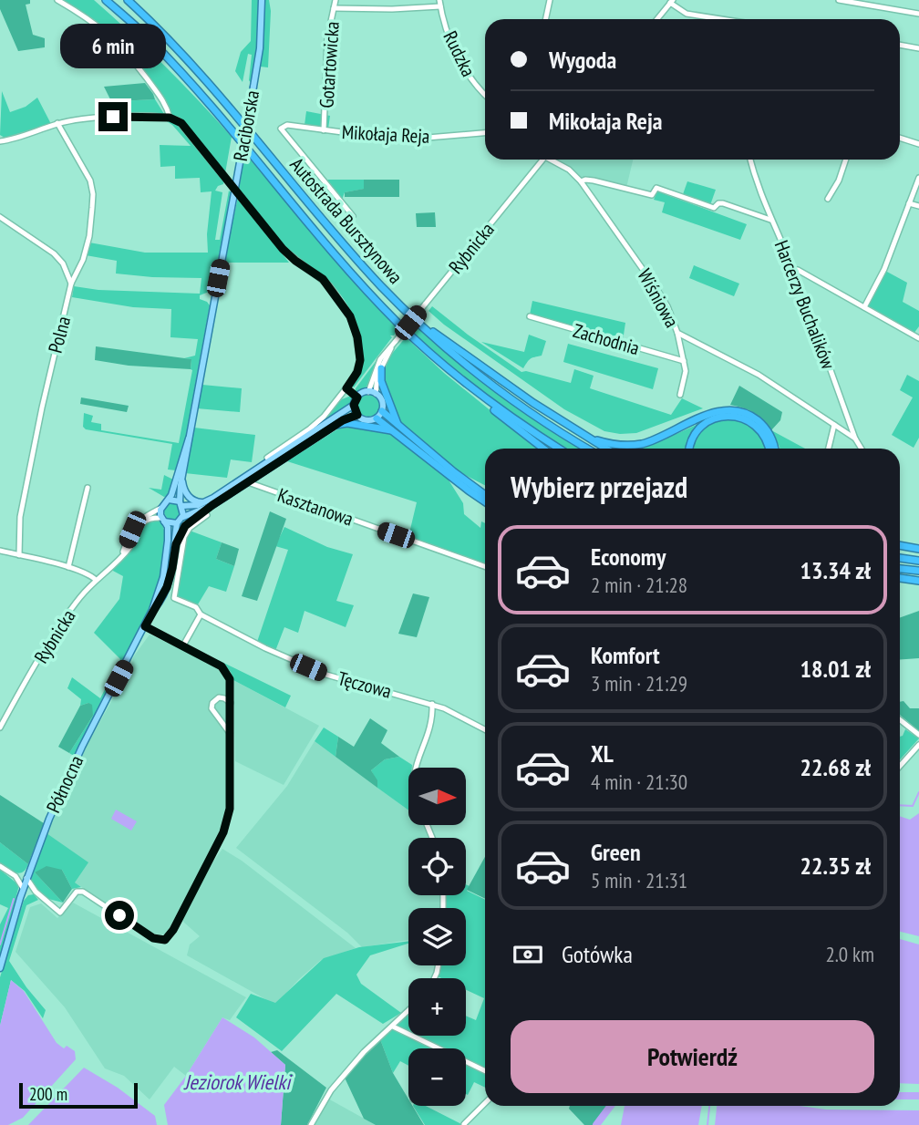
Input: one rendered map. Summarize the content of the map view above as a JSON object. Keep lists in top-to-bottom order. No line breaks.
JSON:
{"streets":{"highway":["Autostrada Bursztynowa"],"main road":["Raciborska","Północna"],"street":["Rudzka","Gotartowicka","Mikołaja Reja","Rybnicka","Wiśniowa","Harcerzy Buchalików","Polna","Zachodnia","Kasztanowa","Tęczowa"]},"crossings":[["Gotartowicka","Mikołaja Reja"],["Raciborska","Rybnicka"],["Raciborska","Północna"],["Rybnicka","Północna"],["Wiśniowa","Harcerzy Buchalików"]],"water":["Jeziorok Wielki"],"scale_bar":"200 m","north":"right","page":{"banner":["Wygoda","Mikołaja Reja"],"bubble":"6 min","heading":"Wybierz przejazd","list":[{"name":"Economy","note":"2 min · 21:28","value":"13.34 zł"},{"name":"Komfort","note":"3 min · 21:29","value":"18.01 zł"},{"name":"XL","note":"4 min · 21:30","value":"22.68 zł"},{"name":"Green","note":"5 min · 21:31","value":"22.35 zł"}],"map_buttons":["+","−"],"pay":["Gotówka","2.0 km"],"buttons":"Potwierdź","scale":"200 m"}}
